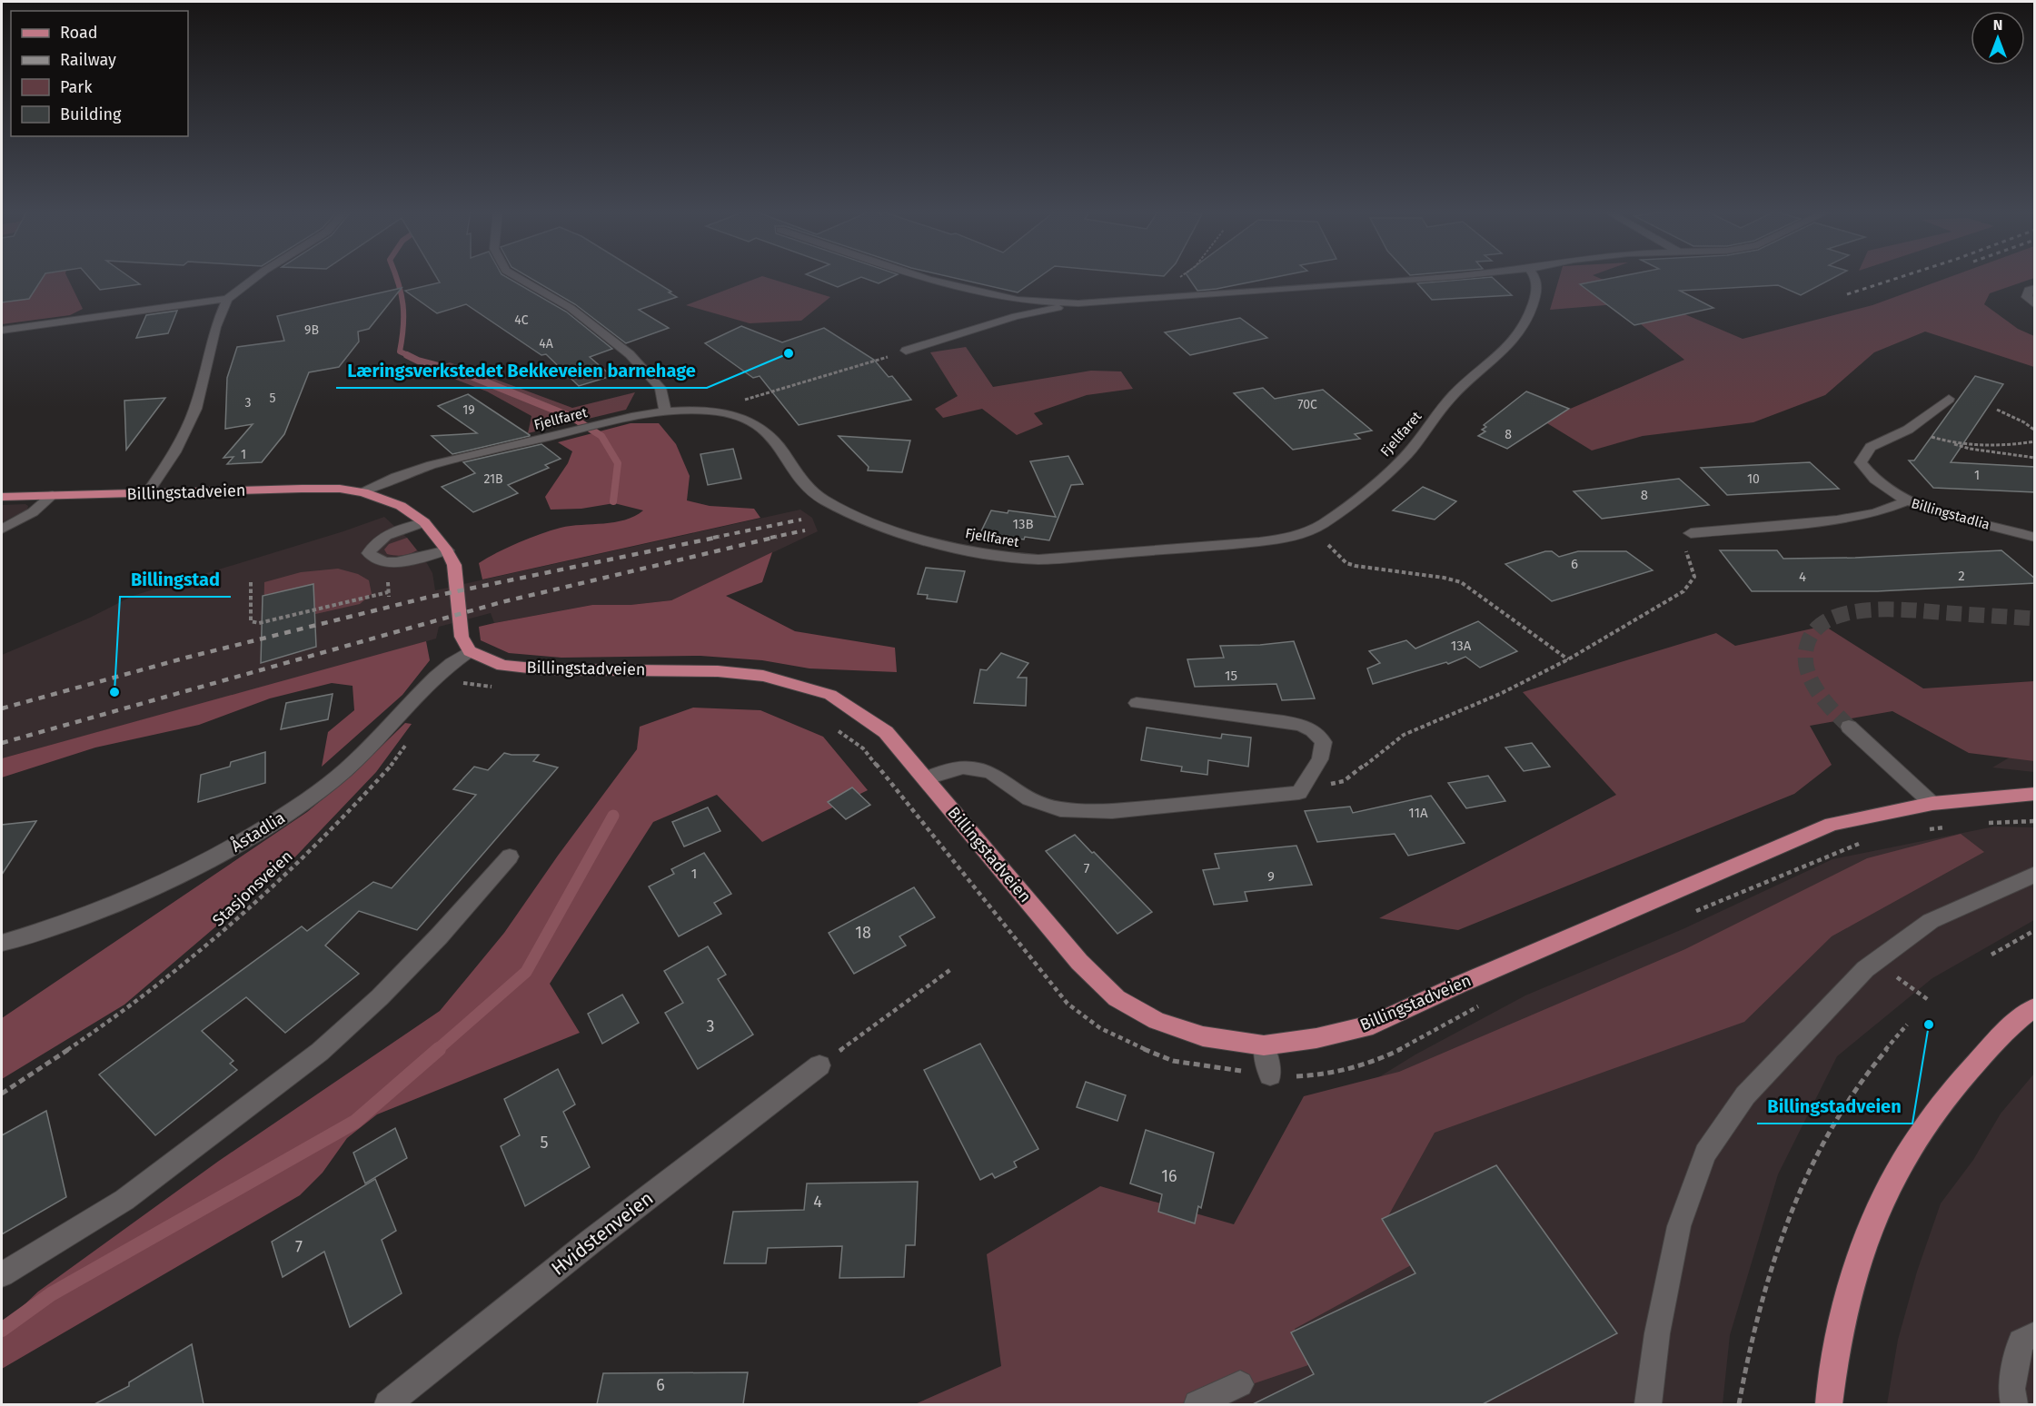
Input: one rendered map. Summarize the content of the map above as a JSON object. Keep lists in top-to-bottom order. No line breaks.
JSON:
{"streets":{"main road":["Billingstadveien"],"street":["Fjellfaret","Billingstadlia","Åstadlia","Hvidstenveien"],"path":["Stasjonsveien"]},"crossings":[["Fjellfaret","Billingstadveien"],["Billingstadveien","Åstadlia"]],"places":["Læringsverkstedet Bekkeveien barnehage","Billingstad","Billingstadveien"],"house_numbers":["4C","9B","4A","5","3","70C","19","8","1","1","21B","10","8","13B","6","2","4","13A","15","11A","7","1","9","18","3","5","16","4","7","6"],"legend":["Road","Railway","Park","Building"],"north":"top"}
